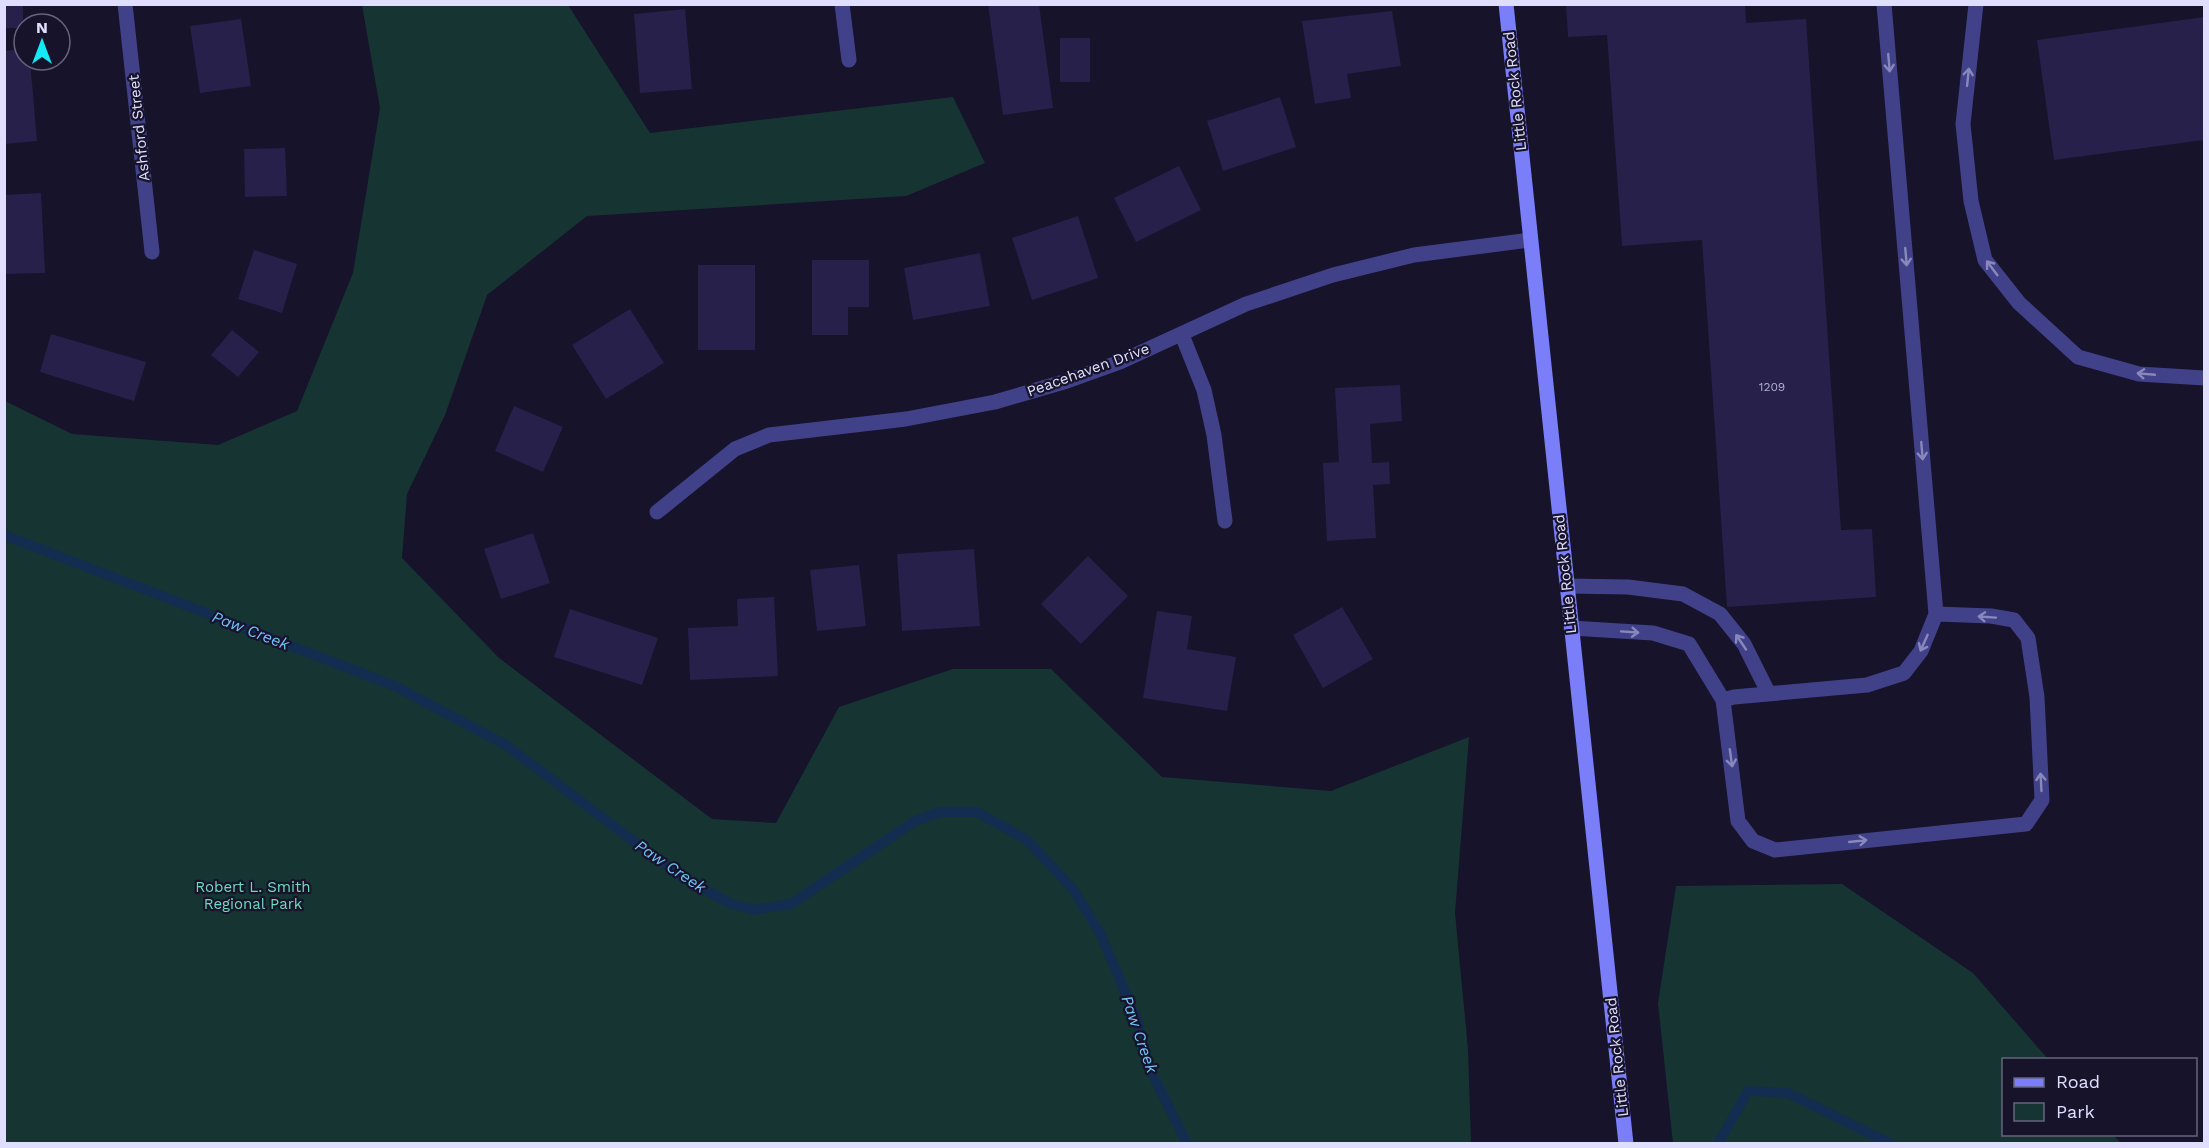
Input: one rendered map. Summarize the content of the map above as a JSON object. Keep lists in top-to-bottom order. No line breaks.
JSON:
{"streets":{"main road":["Little Rock Road"],"street":["Ashford Street","Peacehaven Drive"]},"crossings":[["Little Rock Road","Peacehaven Drive"]],"water":["Paw Creek"],"parks":["Robert L. Smith Regional Park"],"house_numbers":["1209"],"legend":["Road","Park"],"north":"top"}
